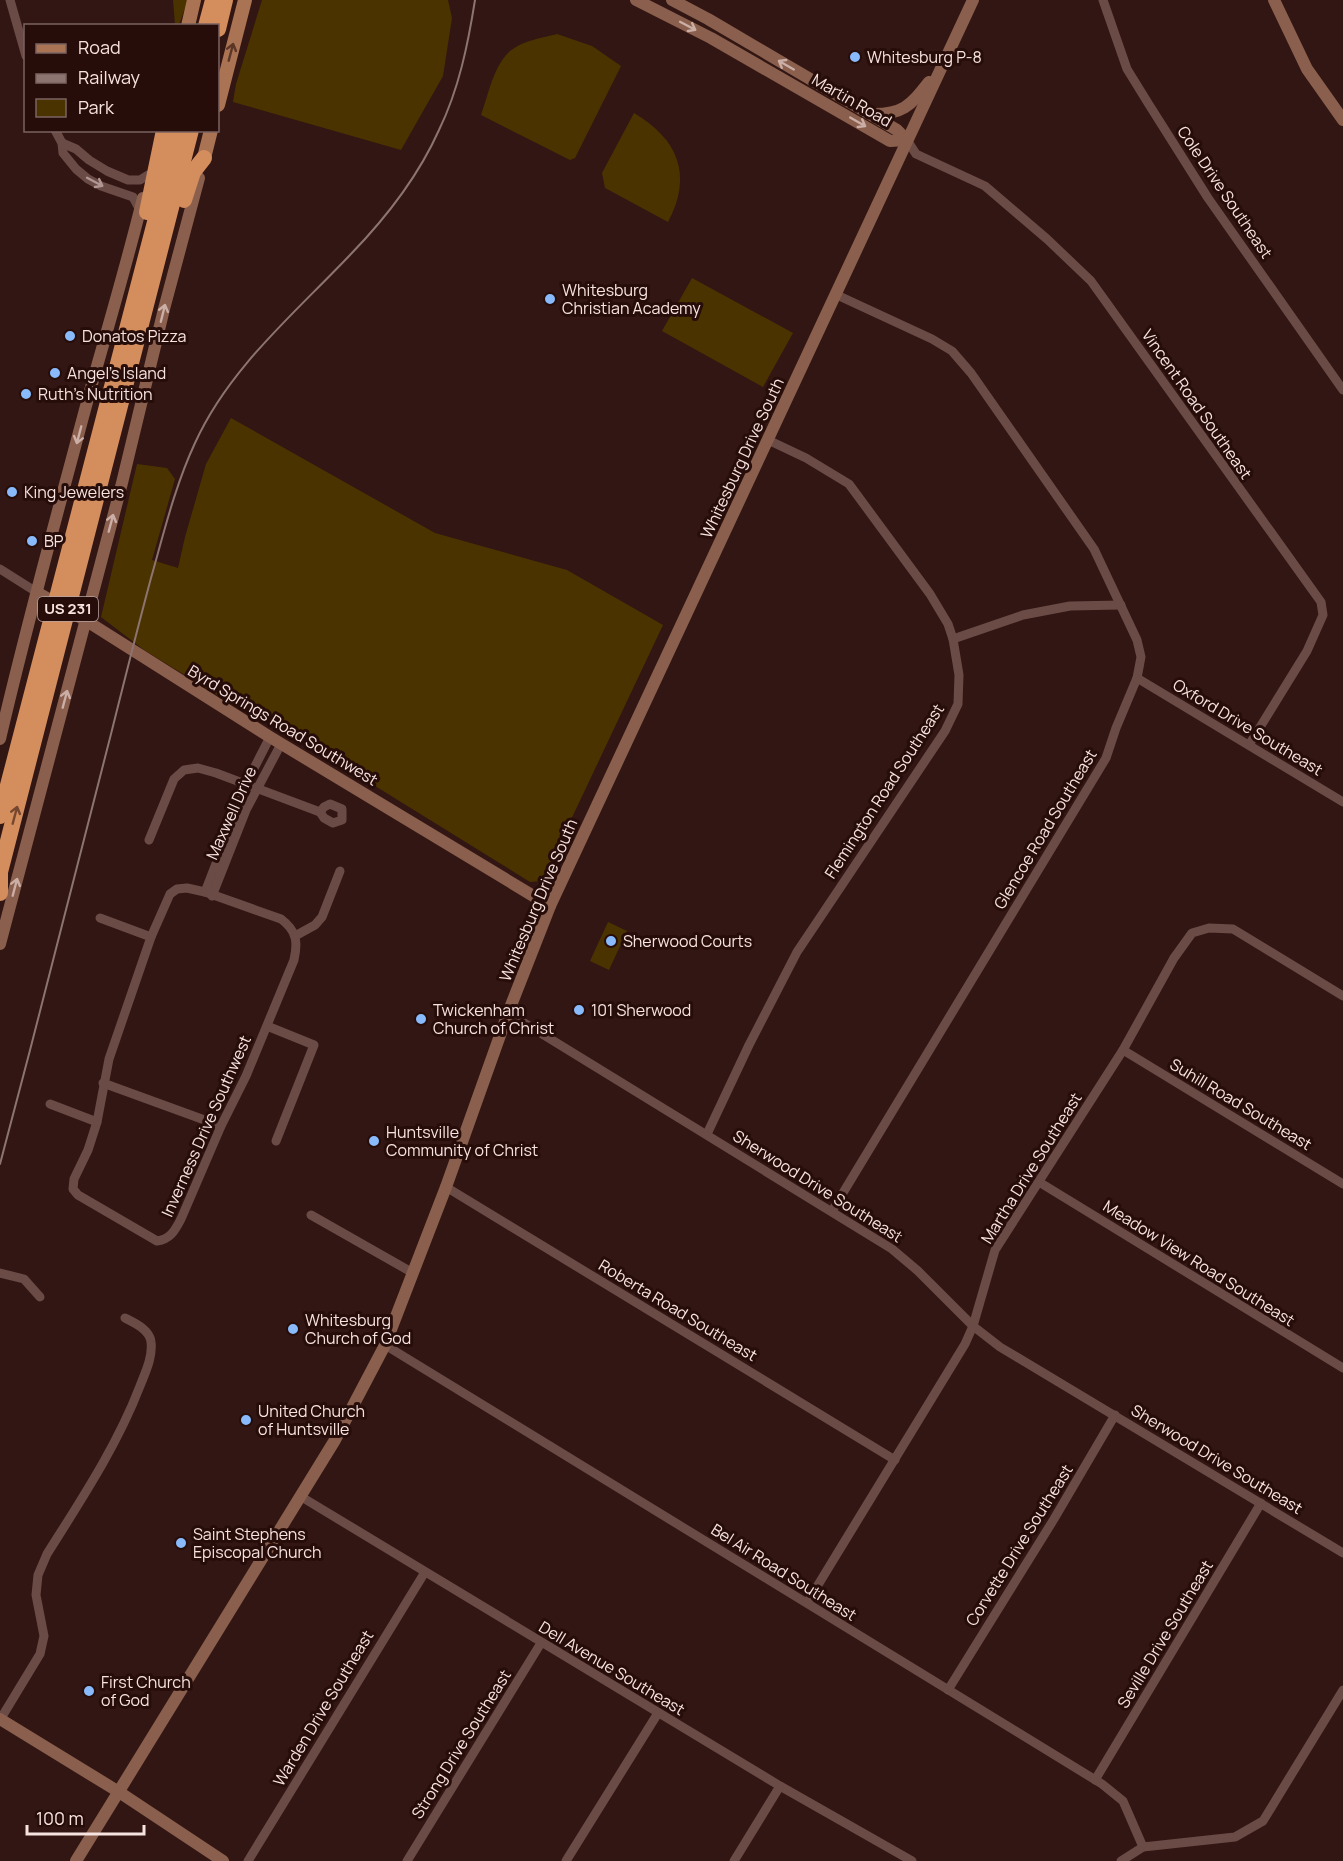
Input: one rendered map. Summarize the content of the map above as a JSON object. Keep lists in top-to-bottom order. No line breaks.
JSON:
{"streets":{"main road":["Martin Road","Whitesburg Drive South","Byrd Springs Road Southwest"],"street":["Cole Drive Southeast","Vincent Road Southeast","Oxford Drive Southeast","Flemington Road Southeast","Maxwell Drive","Glencoe Road Southeast","Suhill Road Southeast","Inverness Drive Southwest","Martha Drive Southeast","Sherwood Drive Southeast","Meadow View Road Southeast","Roberta Road Southeast","Corvette Drive Southeast","Bel Air Road Southeast","Seville Drive Southeast","Dell Avenue Southeast","Warden Drive Southeast","Strong Drive Southeast"]},"crossings":[["Martin Road","Vincent Road Southeast"],["Martin Road","Whitesburg Drive South"],["Vincent Road Southeast","Whitesburg Drive South"],["Vincent Road Southeast","Oxford Drive Southeast"],["Whitesburg Drive South","Byrd Springs Road Southwest"],["Whitesburg Drive South","Flemington Road Southeast"],["Whitesburg Drive South","Glencoe Road Southeast"],["Whitesburg Drive South","Sherwood Drive Southeast"],["Whitesburg Drive South","Roberta Road Southeast"],["Whitesburg Drive South","Bel Air Road Southeast"],["Whitesburg Drive South","Dell Avenue Southeast"],["Byrd Springs Road Southwest","Maxwell Drive"],["Oxford Drive Southeast","Glencoe Road Southeast"],["Flemington Road Southeast","Sherwood Drive Southeast"],["Maxwell Drive","Inverness Drive Southwest"],["Glencoe Road Southeast","Sherwood Drive Southeast"],["Suhill Road Southeast","Martha Drive Southeast"],["Martha Drive Southeast","Sherwood Drive Southeast"],["Martha Drive Southeast","Meadow View Road Southeast"],["Martha Drive Southeast","Roberta Road Southeast"],["Martha Drive Southeast","Bel Air Road Southeast"],["Sherwood Drive Southeast","Corvette Drive Southeast"],["Sherwood Drive Southeast","Seville Drive Southeast"],["Corvette Drive Southeast","Bel Air Road Southeast"],["Bel Air Road Southeast","Seville Drive Southeast"],["Dell Avenue Southeast","Warden Drive Southeast"],["Dell Avenue Southeast","Strong Drive Southeast"]],"places":["Whitesburg P-8","Whitesburg Christian Academy","Donatos Pizza","Angel's Island","Ruth's Nutrition","King Jewelers","BP","Sherwood Courts","101 Sherwood","Twickenham Church of Christ","Huntsville Community of Christ","Whitesburg Church of God","United Church of Huntsville","Saint Stephens Episcopal Church","First Church of God"],"legend":["Road","Railway","Park"],"scale_bar":"100 m"}
